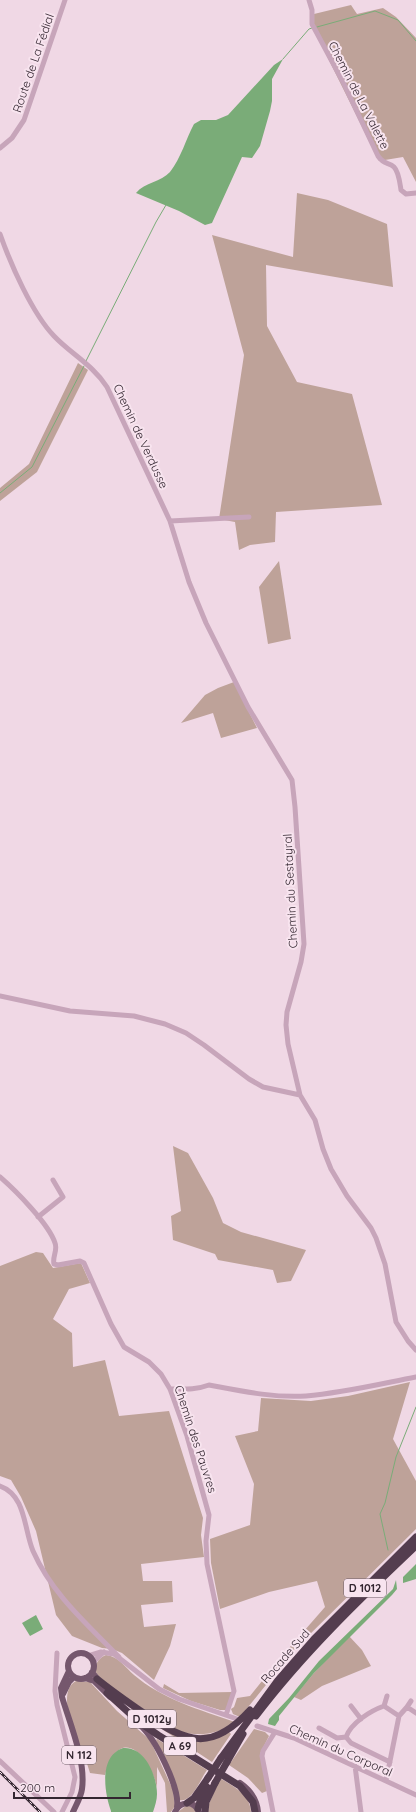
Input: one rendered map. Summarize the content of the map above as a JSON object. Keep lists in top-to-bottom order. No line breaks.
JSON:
{"streets":{"highway":["D 1012","Rocade Sud","D 1012y","A 69"],"main road":["N 112"],"street":["Route de La Fédial","Chemin de La Valette","Chemin de Verdusse","Chemin du Sestayral","Chemin des Pauvres","Chemin du Corporal"]},"crossings":[["Chemin de Verdusse","Chemin du Sestayral"],["Rocade Sud","D 1012y"],["D 1012y","A 69"]],"scale_bar":"200 m"}
